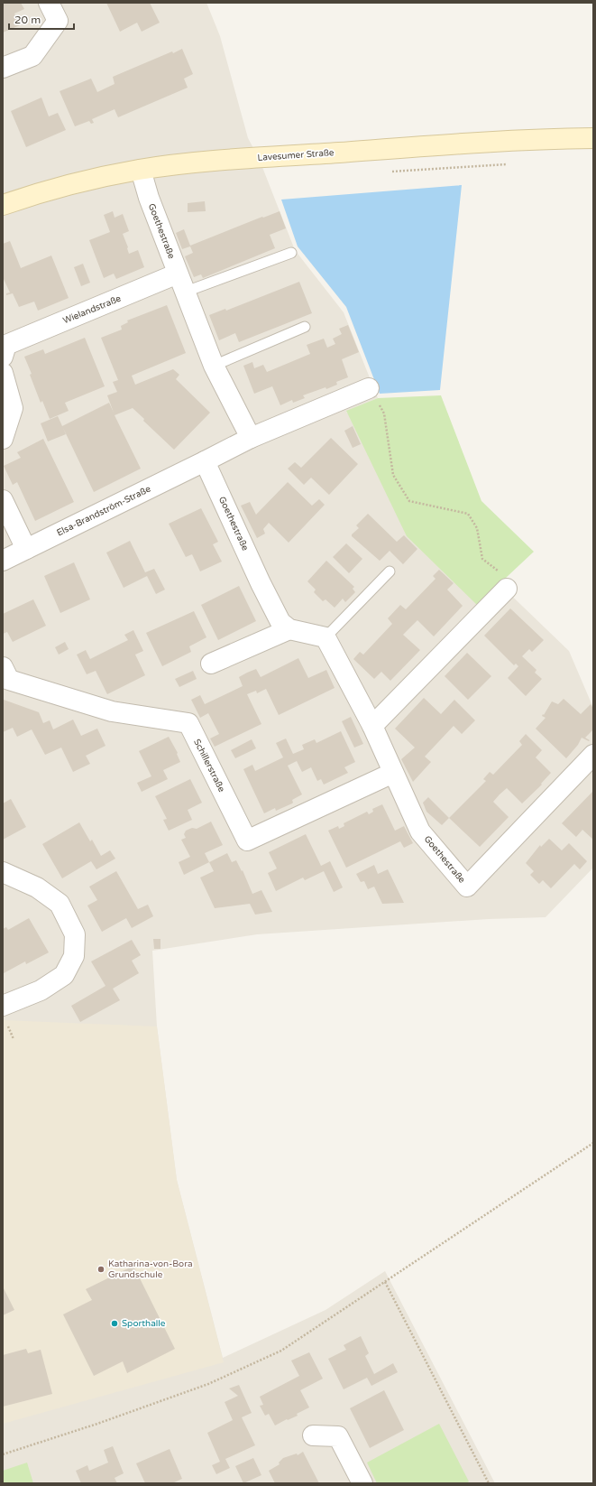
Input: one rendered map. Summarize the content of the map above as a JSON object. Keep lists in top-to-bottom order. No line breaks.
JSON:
{"streets":{"street":["Lavesumer Straße","Goethestraße","Wielandstraße","Elsa-Brandström-Straße","Schillerstraße"]},"crossings":[["Lavesumer Straße","Goethestraße"],["Goethestraße","Wielandstraße"],["Goethestraße","Elsa-Brandström-Straße"],["Goethestraße","Schillerstraße"]],"places":["Katharina-von-Bora Grundschule","Sporthalle"],"scale_bar":"20 m"}
